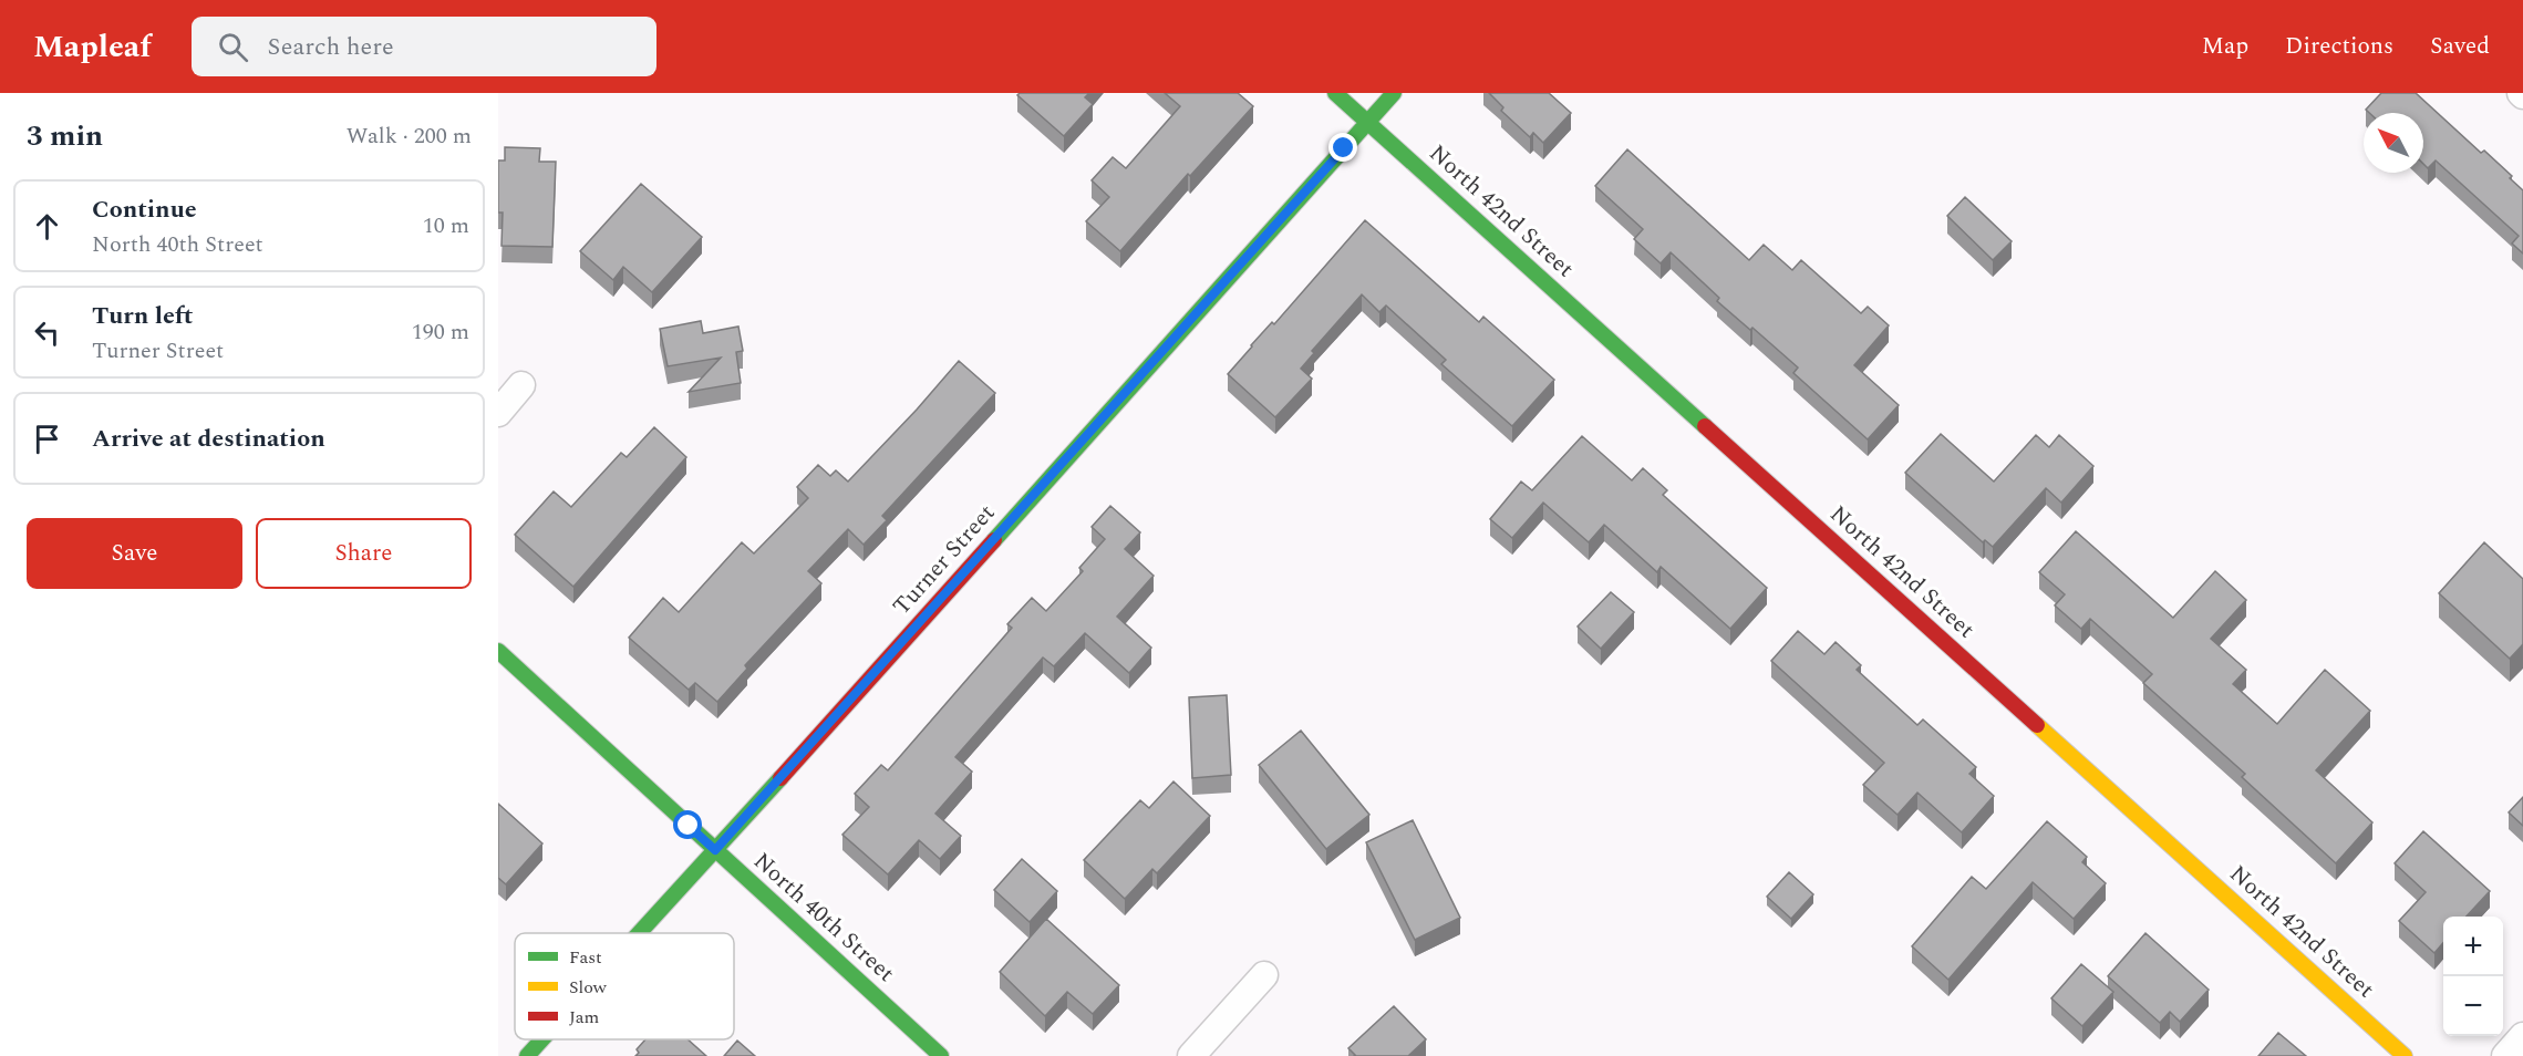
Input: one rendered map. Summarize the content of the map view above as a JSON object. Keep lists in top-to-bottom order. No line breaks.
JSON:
{"streets":{"street":["North 42nd Street","Turner Street","North 40th Street"]},"crossings":[["North 42nd Street","Turner Street"],["Turner Street","North 40th Street"]],"legend":["Fast","Slow","Jam"],"north":"top left","page":{"header":"Mapleaf","search":"Search here","nav":["Map","Directions","Saved"],"heading":["3 min","Walk · 200 m"],"list":[["Continue","North 40th Street","10 m"],["Turn left","Turner Street","190 m"],"Arrive at destination"],"buttons":["Save","Share"],"map_buttons":["+","−"]}}
